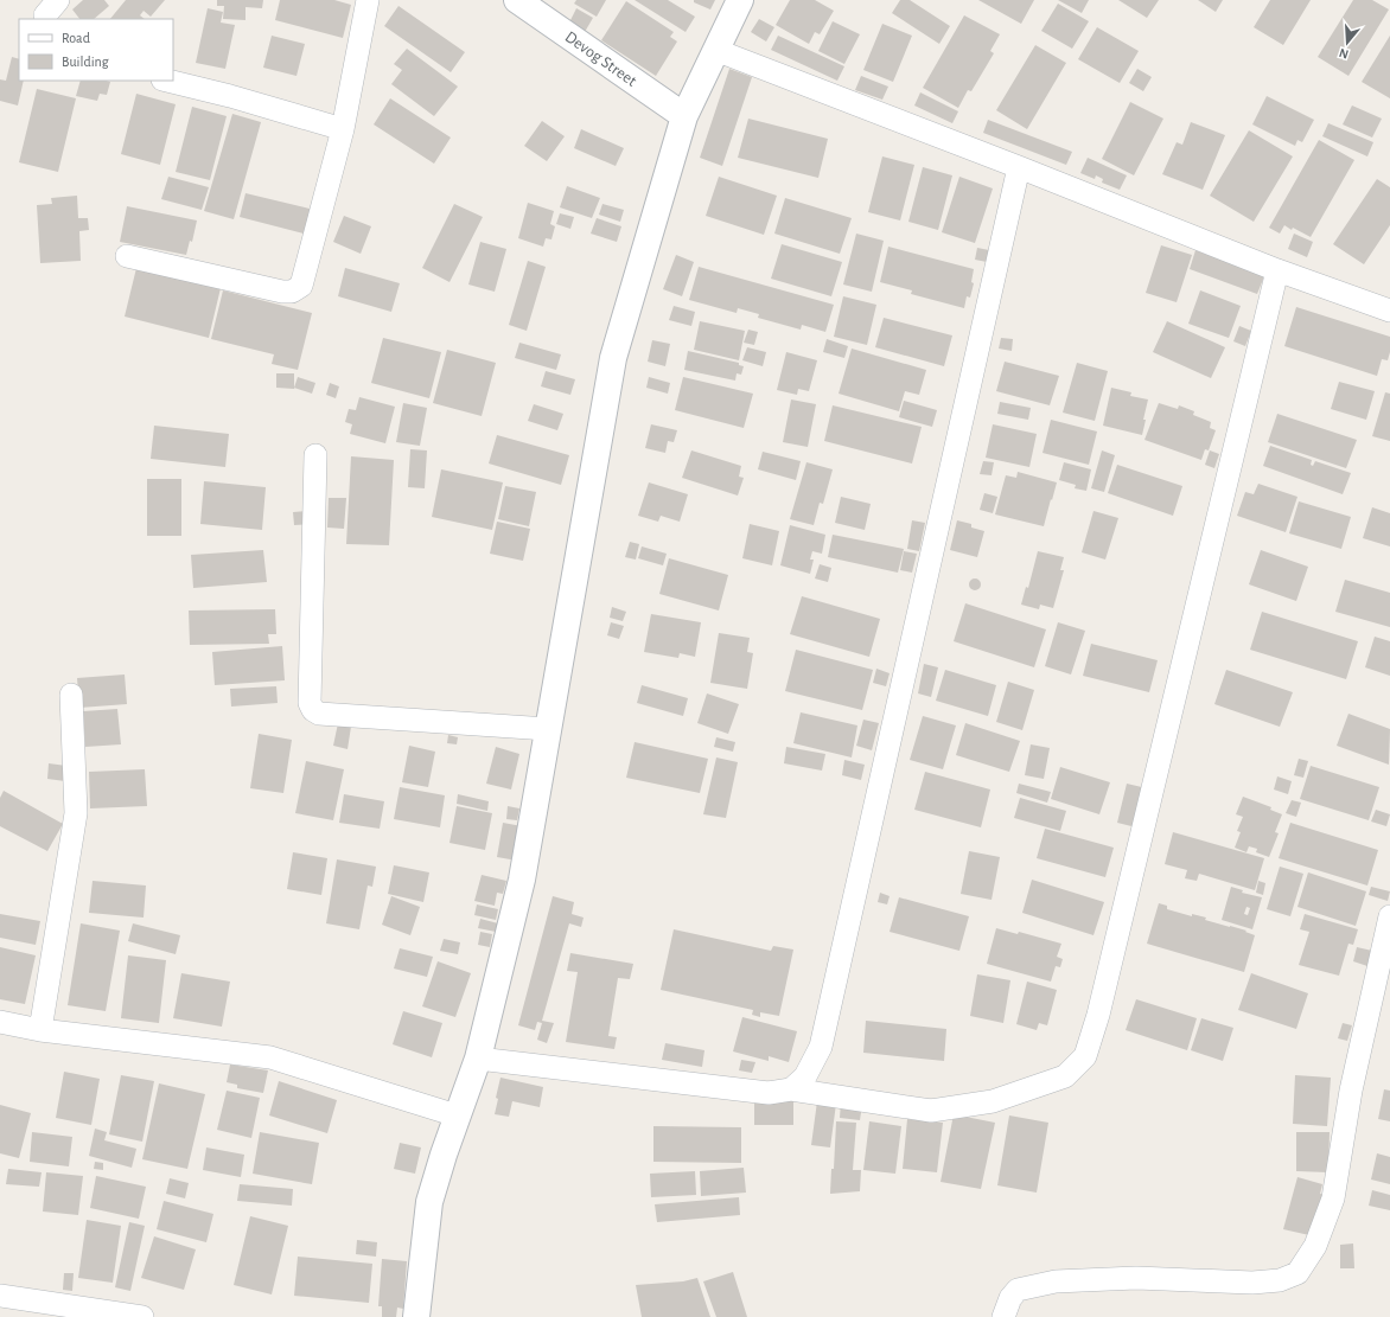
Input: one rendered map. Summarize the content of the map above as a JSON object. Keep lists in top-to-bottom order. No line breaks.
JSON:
{"streets":{"street":["Devog Street"]},"legend":["Road","Building"],"north":"bottom"}
